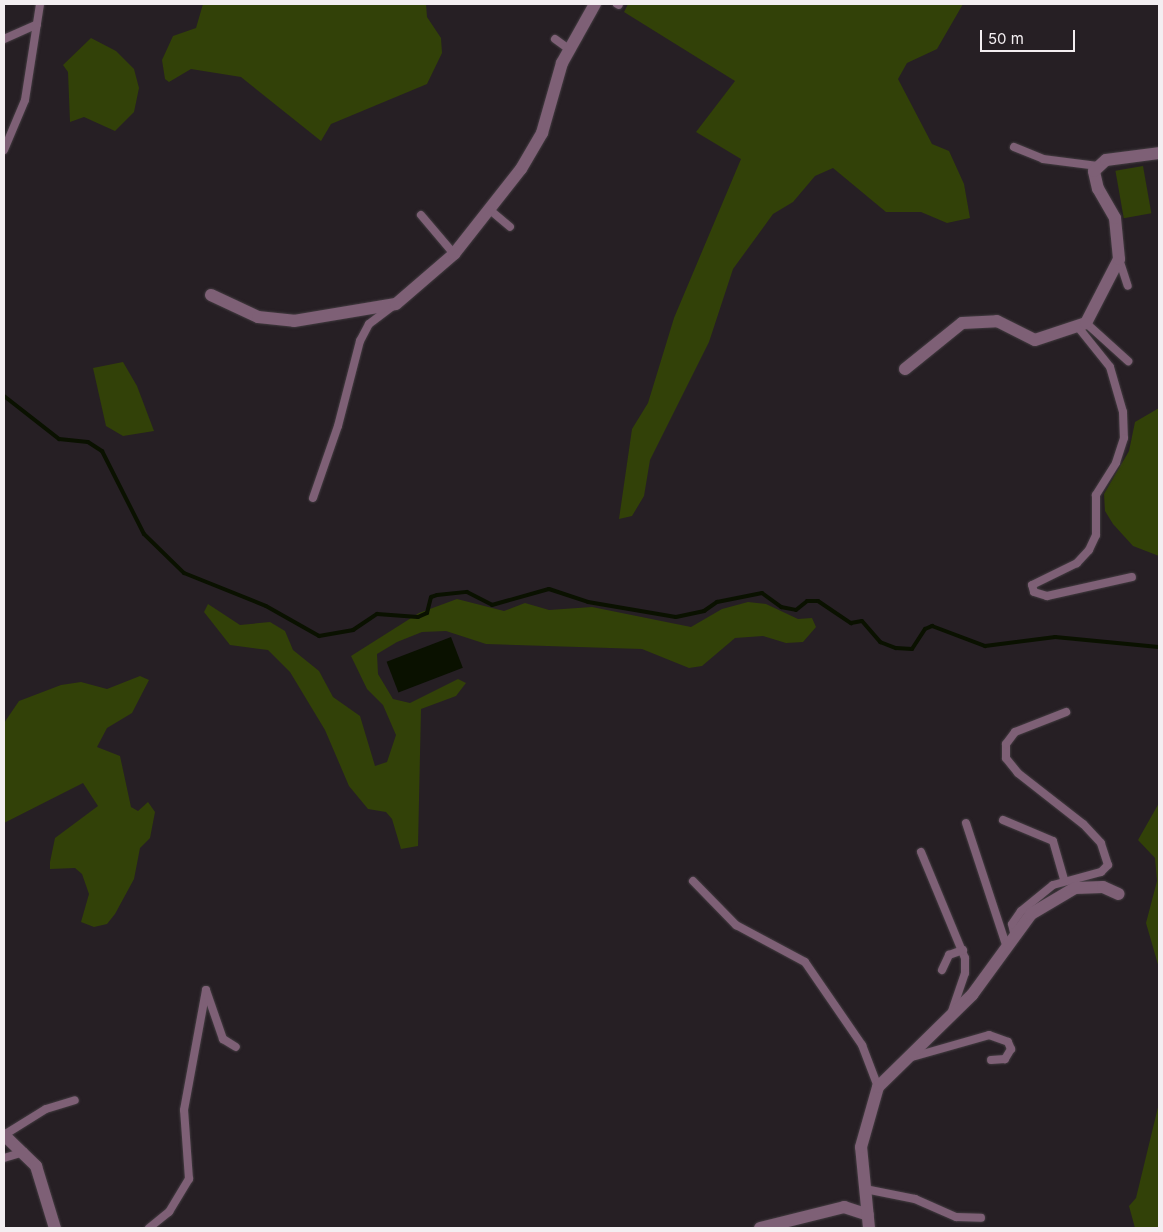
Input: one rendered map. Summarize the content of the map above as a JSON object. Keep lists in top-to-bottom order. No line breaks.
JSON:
{"scale_bar":"50 m"}
